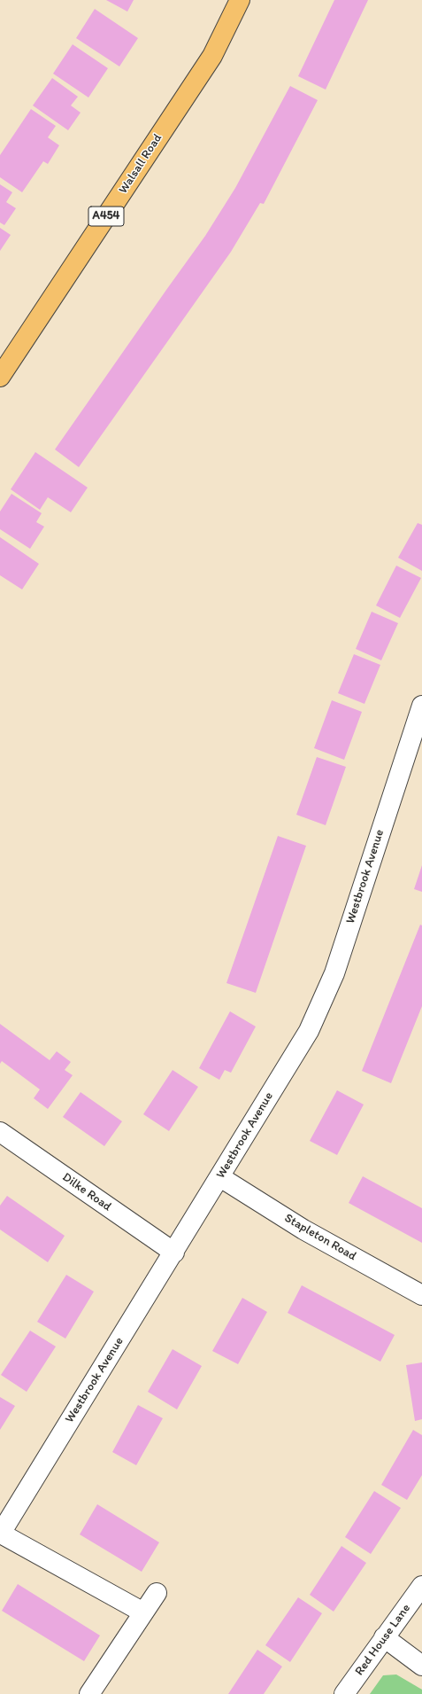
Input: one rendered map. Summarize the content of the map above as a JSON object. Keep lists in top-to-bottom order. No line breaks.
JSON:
{"streets":{"main road":["Walsall Road","A454"],"street":["Westbrook Avenue","Dilke Road","Stapleton Road","Red House Lane"]},"crossings":[["Westbrook Avenue","Dilke Road"],["Westbrook Avenue","Stapleton Road"]]}
